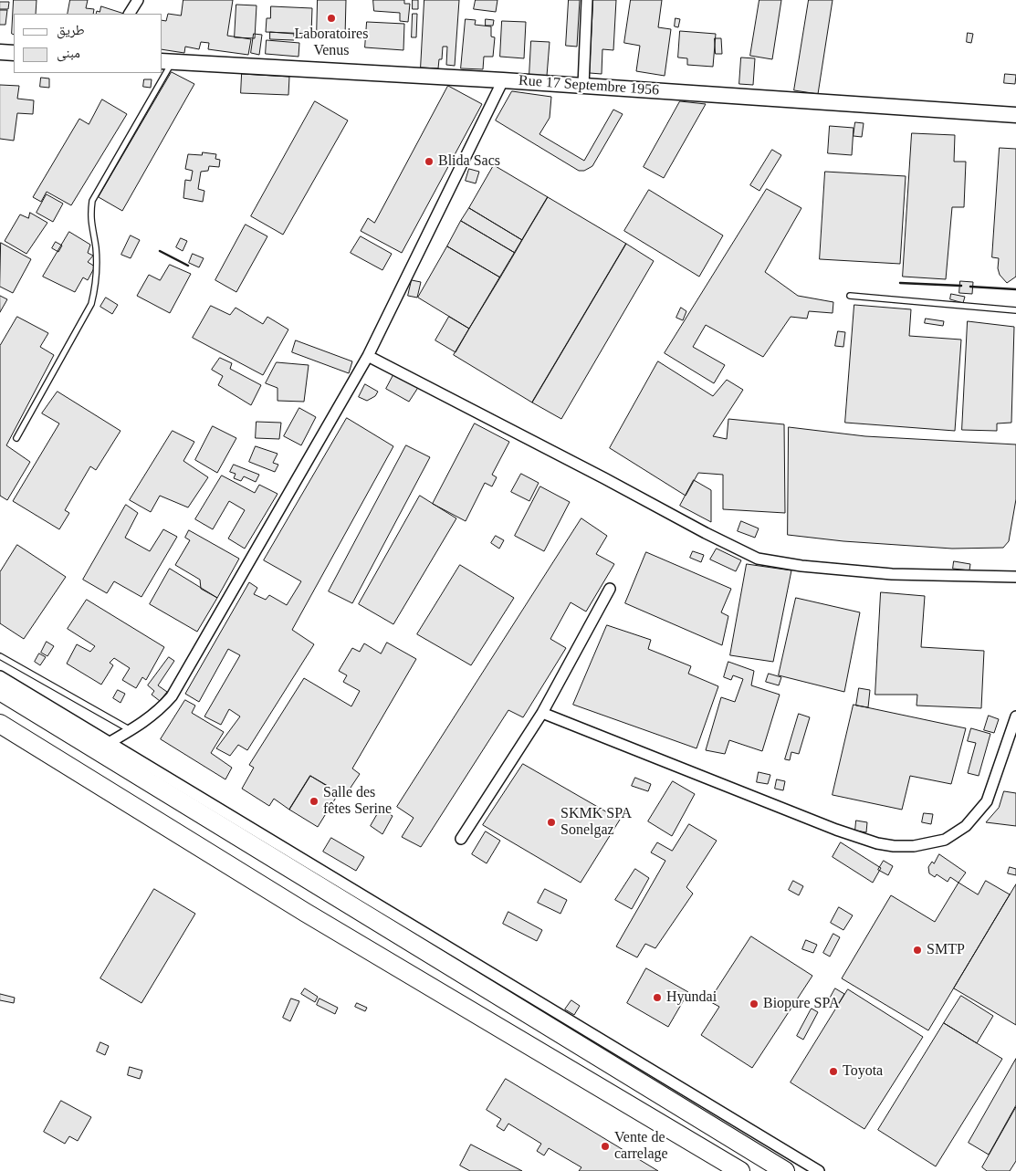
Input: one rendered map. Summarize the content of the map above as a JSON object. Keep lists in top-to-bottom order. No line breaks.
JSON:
{"streets":{"main road":["Rue 17 Septembre 1956"]},"places":["Laboratoires Venus","Blida Sacs","Salle des fêtes Serine","SKMK SPA Sonelgaz","SMTP","Hyundai","Biopure SPA","Toyota","Vente de carrelage"],"legend":["طريق","مبنى"]}
